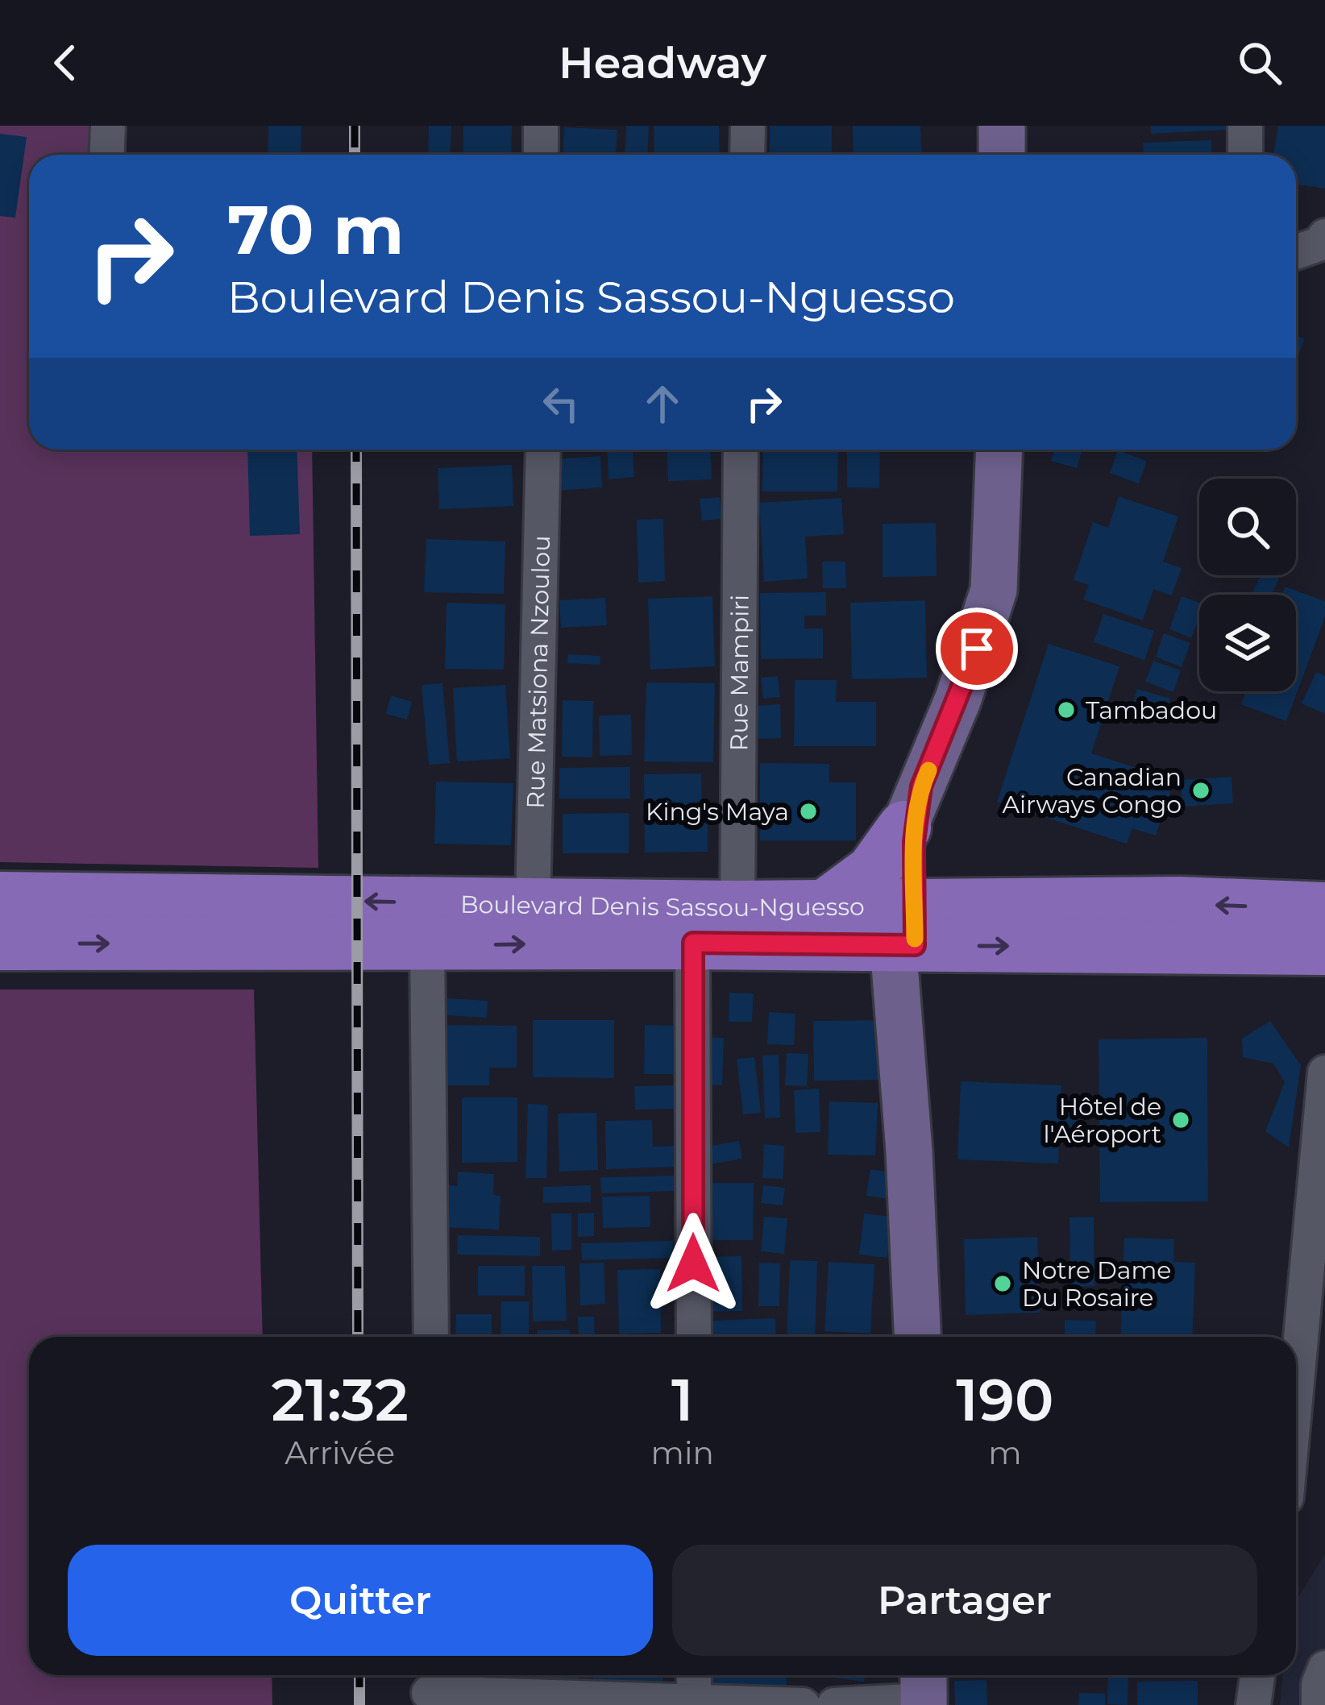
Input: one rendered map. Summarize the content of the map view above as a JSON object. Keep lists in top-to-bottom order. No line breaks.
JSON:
{"streets":{"main road":["Boulevard Denis Sassou-Nguesso"],"street":["Rue Matsiona Nzoulou","Rue Mampiri"]},"crossings":[["Rue Matsiona Nzoulou","Boulevard Denis Sassou-Nguesso"],["Rue Mampiri","Boulevard Denis Sassou-Nguesso"]],"places":["Tambadou","Canadian Airways Congo","King's Maya","Hôtel de l'Aéroport","Notre Dame Du Rosaire"],"page":{"header":"Headway","turn":["70 m","Boulevard Denis Sassou-Nguesso"],"eta":["21:32","Arrivée","1","min","190","m"],"buttons":["Quitter","Partager"]}}
